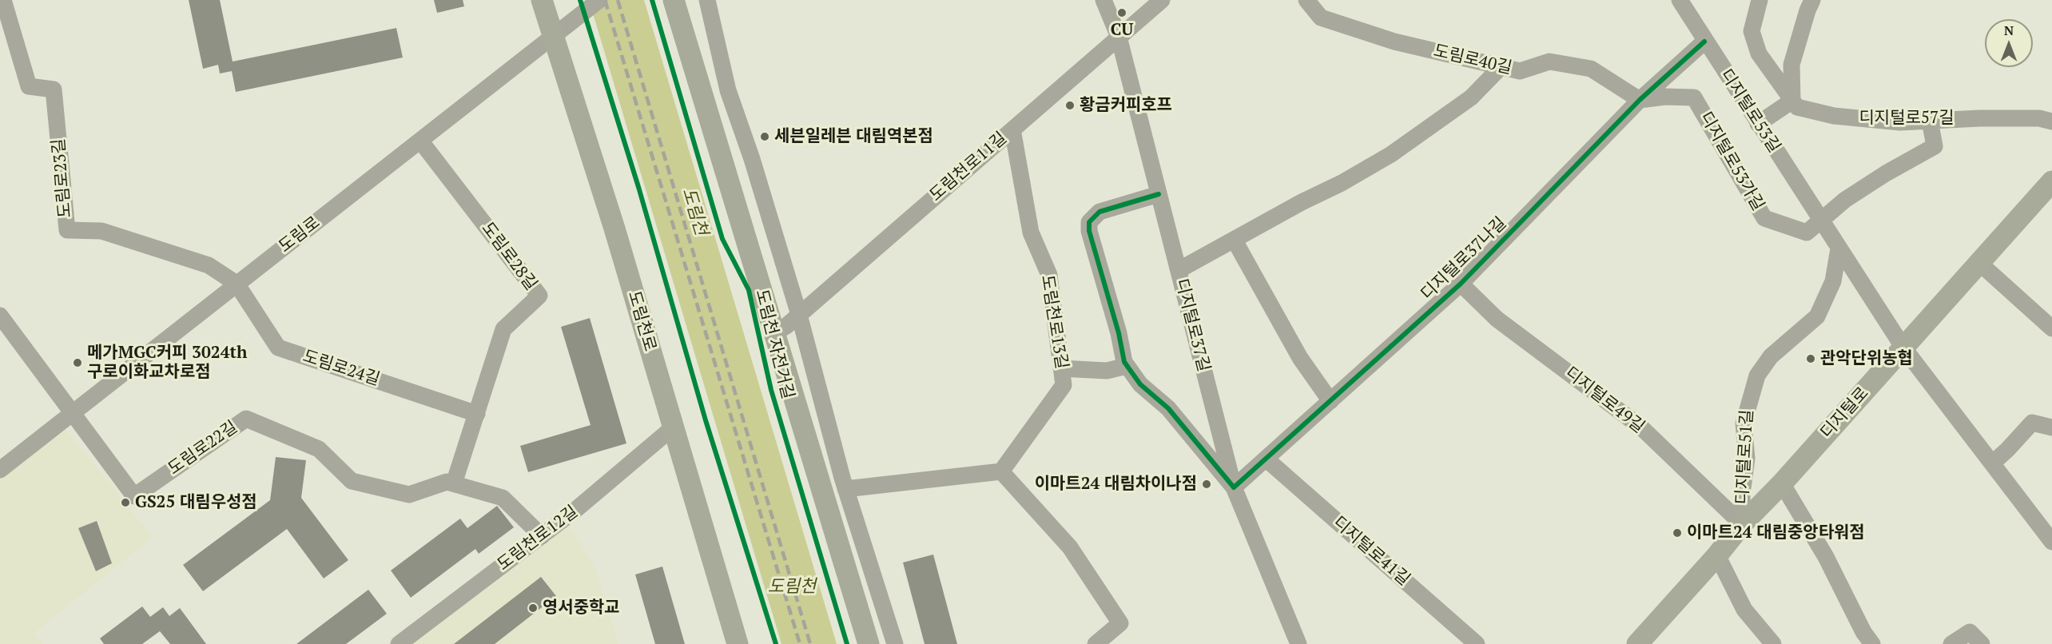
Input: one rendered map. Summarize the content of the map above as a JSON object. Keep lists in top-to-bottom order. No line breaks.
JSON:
{"streets":{"main road":["도림천로","디지털로"],"street":["도림로40길","디지털로53길","디지털로57길","디지털로53가길","도림천로11길","도림로23길","도림로","도림로28길","디지털로37나길","도림천로13길","디지털로37길","도림로24길","디지털로49길","도림로22길","디지털로51길","도림천로12길","디지털로41길"],"cycle path":["도림천 자전거길"]},"crossings":[["도림로40길","디지털로53가길"],["도림로40길","디지털로37나길"],["디지털로53길","디지털로53가길"],["디지털로53길","디지털로37나길"],["디지털로53길","디지털로"],["디지털로53길","디지털로51길"],["디지털로53가길","디지털로37나길"],["도림천로11길","도림천로13길"],["도림천로11길","디지털로37길"],["도림로23길","도림로"],["도림로23길","도림로24길"],["도림로","도림로28길"],["도림로","도림천로"],["도림로","도림로24길"],["도림로","도림로22길"],["도림로28길","도림로24길"],["도림로28길","도림로22길"],["디지털로37나길","디지털로37길"],["디지털로37나길","디지털로49길"],["디지털로37나길","디지털로41길"],["도림천로","도림천로12길"],["디지털로49길","디지털로"],["디지털로49길","디지털로51길"],["디지털로","디지털로51길"],["도림로22길","도림천로12길"]],"water":["도림천"],"places":["CU","황금커피호프","세븐일레븐 대림역본점","관악단위농협","메가MGC커피 3024th 구로이화교차로점","이마트24 대림차이나점","GS25 대림우성점","이마트24 대림중앙타워점","영서중학교"],"north":"top"}
